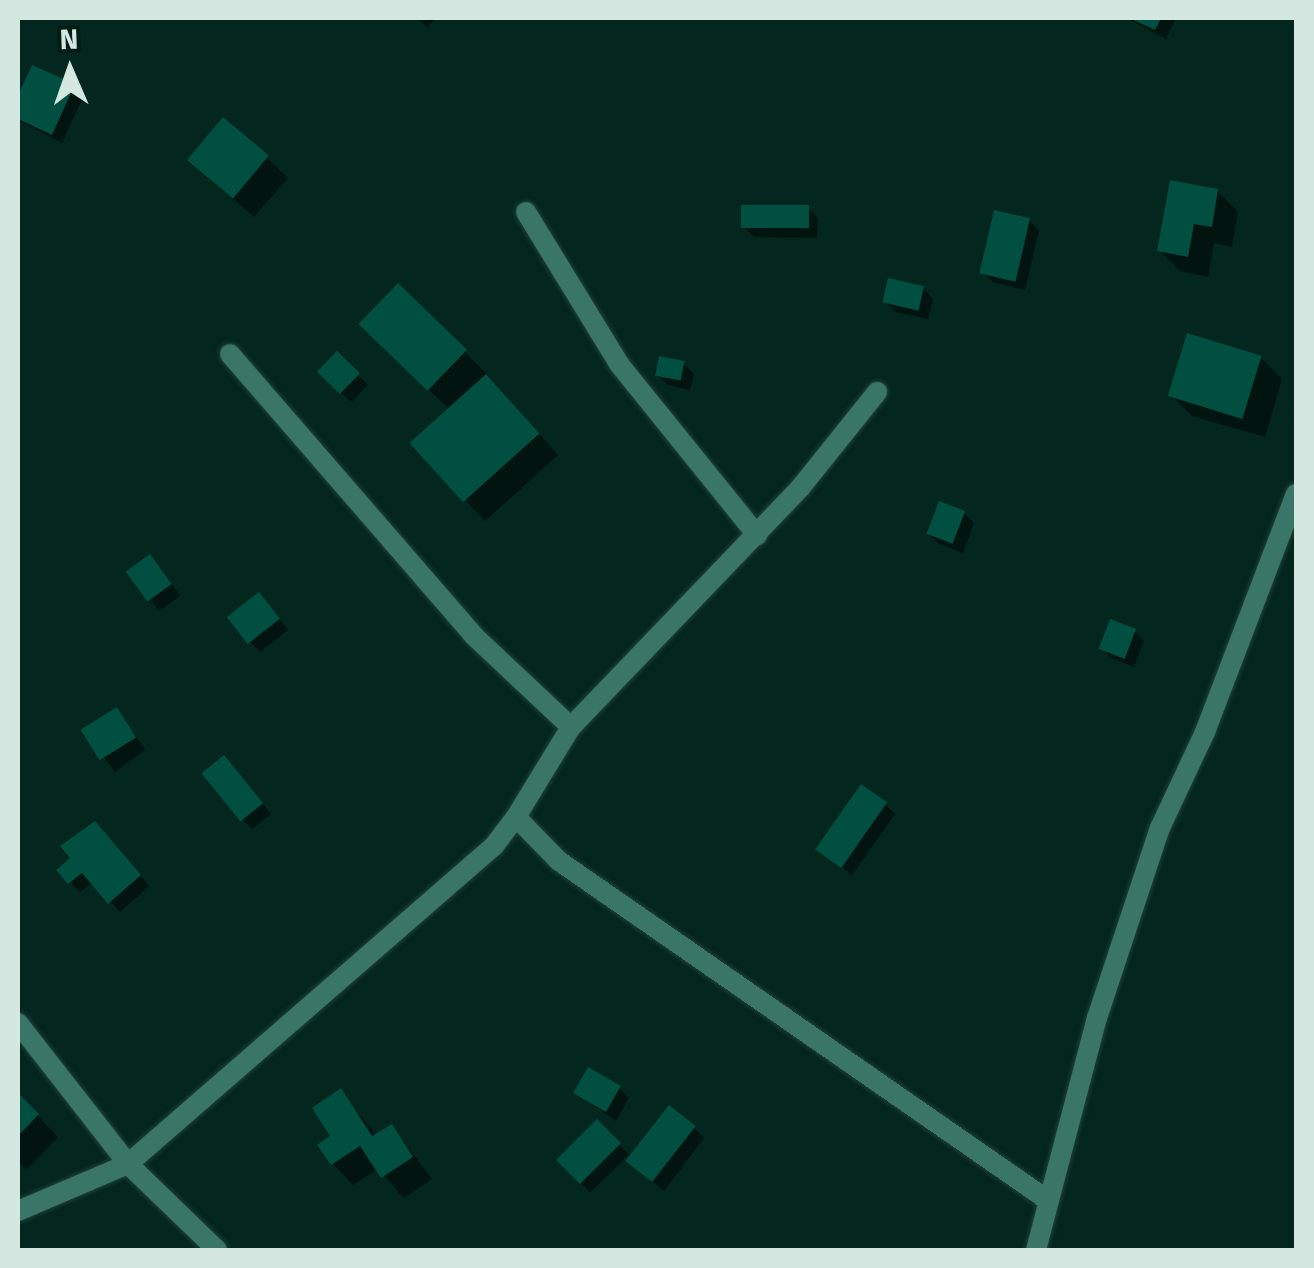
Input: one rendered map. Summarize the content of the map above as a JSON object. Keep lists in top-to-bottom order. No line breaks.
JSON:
{"north":"top"}
